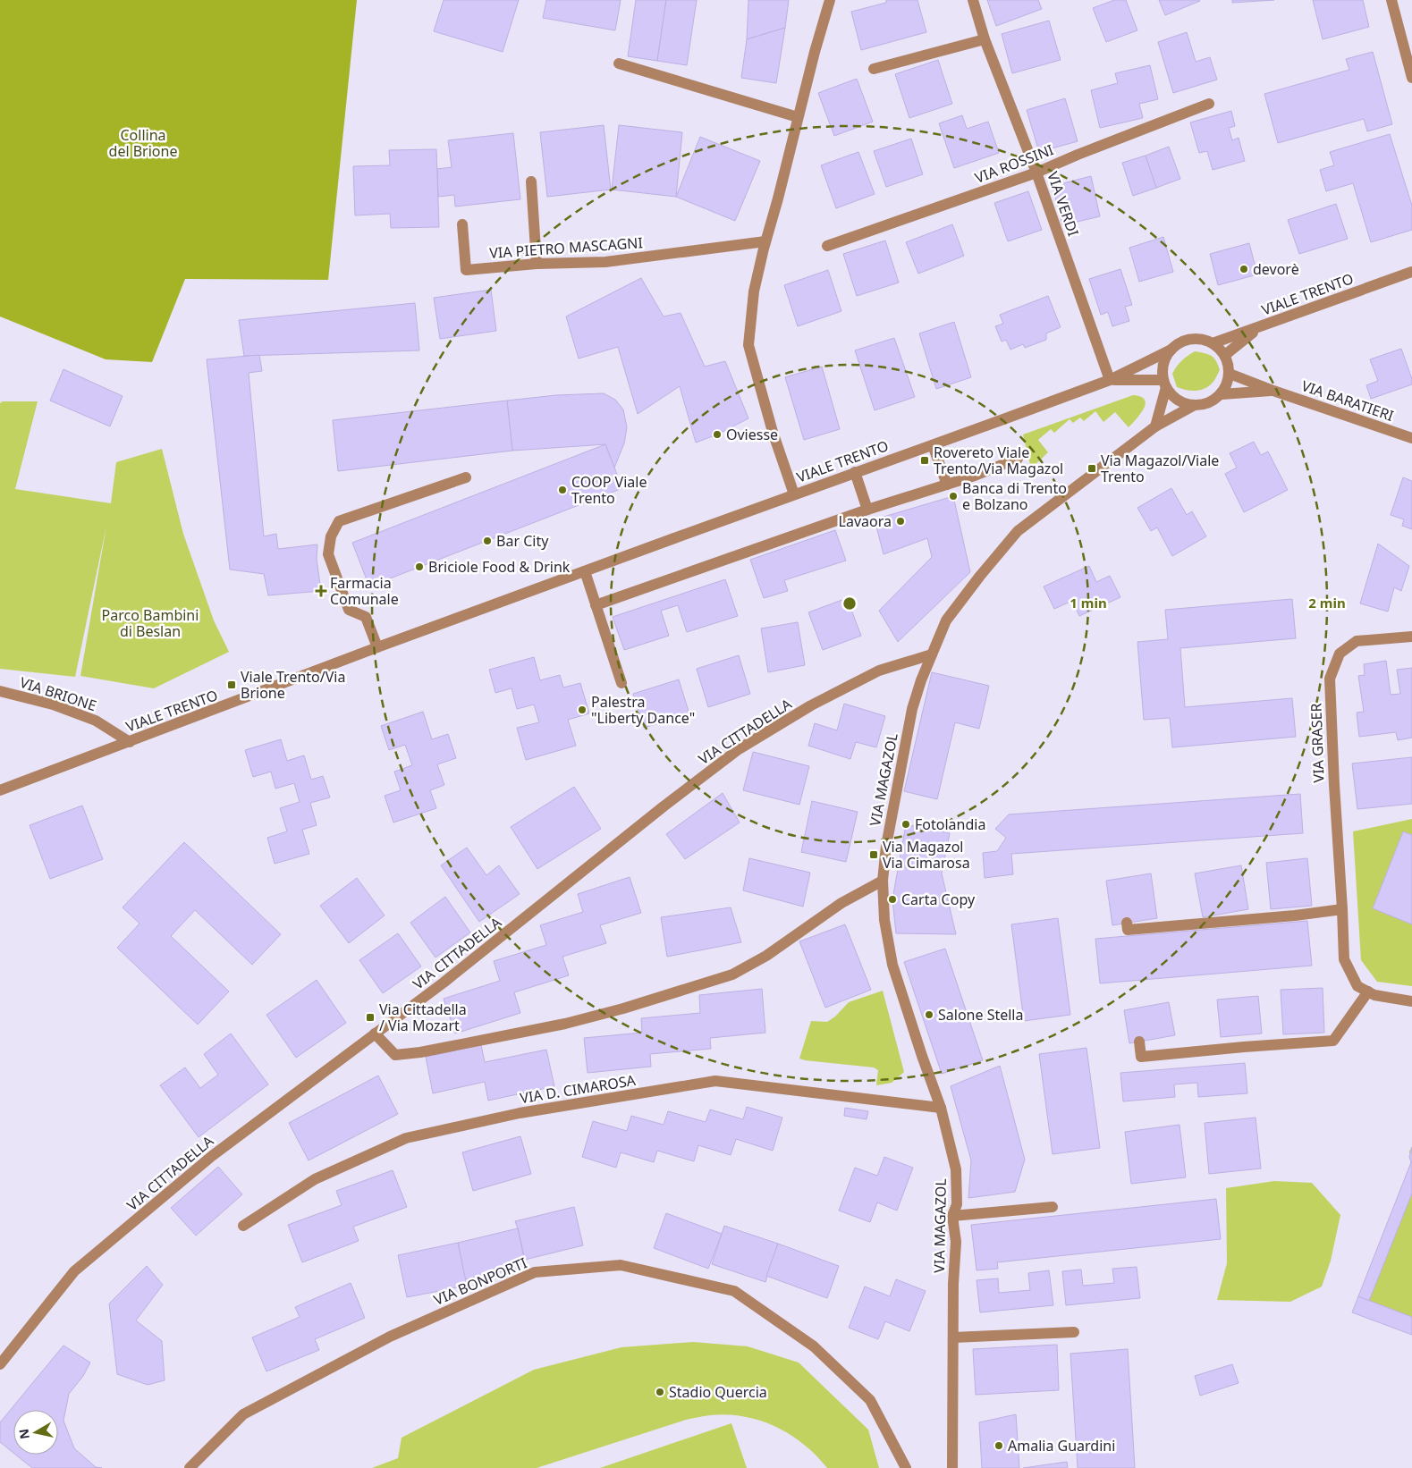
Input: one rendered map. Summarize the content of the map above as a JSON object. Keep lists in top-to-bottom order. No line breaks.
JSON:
{"streets":{"street":["VIA ROSSINI","VIA VERDI","VIA PIETRO MASCAGNI","VIALE TRENTO","VIA BARATIERI","VIA BRIONE","VIA CITTADELLA","VIA GRASER","VIA MAGAZOL","VIA D. CIMAROSA","VIA BONPORTI"]},"crossings":[["VIA ROSSINI","VIA VERDI"],["VIA VERDI","VIALE TRENTO"],["VIALE TRENTO","VIA BARATIERI"],["VIALE TRENTO","VIA BRIONE"],["VIALE TRENTO","VIA MAGAZOL"],["VIA BARATIERI","VIA MAGAZOL"],["VIA CITTADELLA","VIA MAGAZOL"],["VIA MAGAZOL","VIA D. CIMAROSA"]],"parks":["Collina del Brione","Parco Bambini di Beslan"],"places":{"other":["devorè","Oviesse","COOP Viale Trento","Banca di Trento e Bolzano","Lavaora","Bar City","Briciole Food & Drink","Palestra \"Liberty Dance\"","Fotolandia","Carta Copy","Salone Stella","Stadio Quercia","Amalia Guardini"],"transit":["Rovereto Viale Trento/Via Magazol","Via Magazol/Viale Trento","Viale Trento/Via Brione","Via Magazol Via Cimarosa","Via Cittadella / Via Mozart"],"health":["Farmacia Comunale"]},"north":"left","rings":["1 min","2 min"]}
